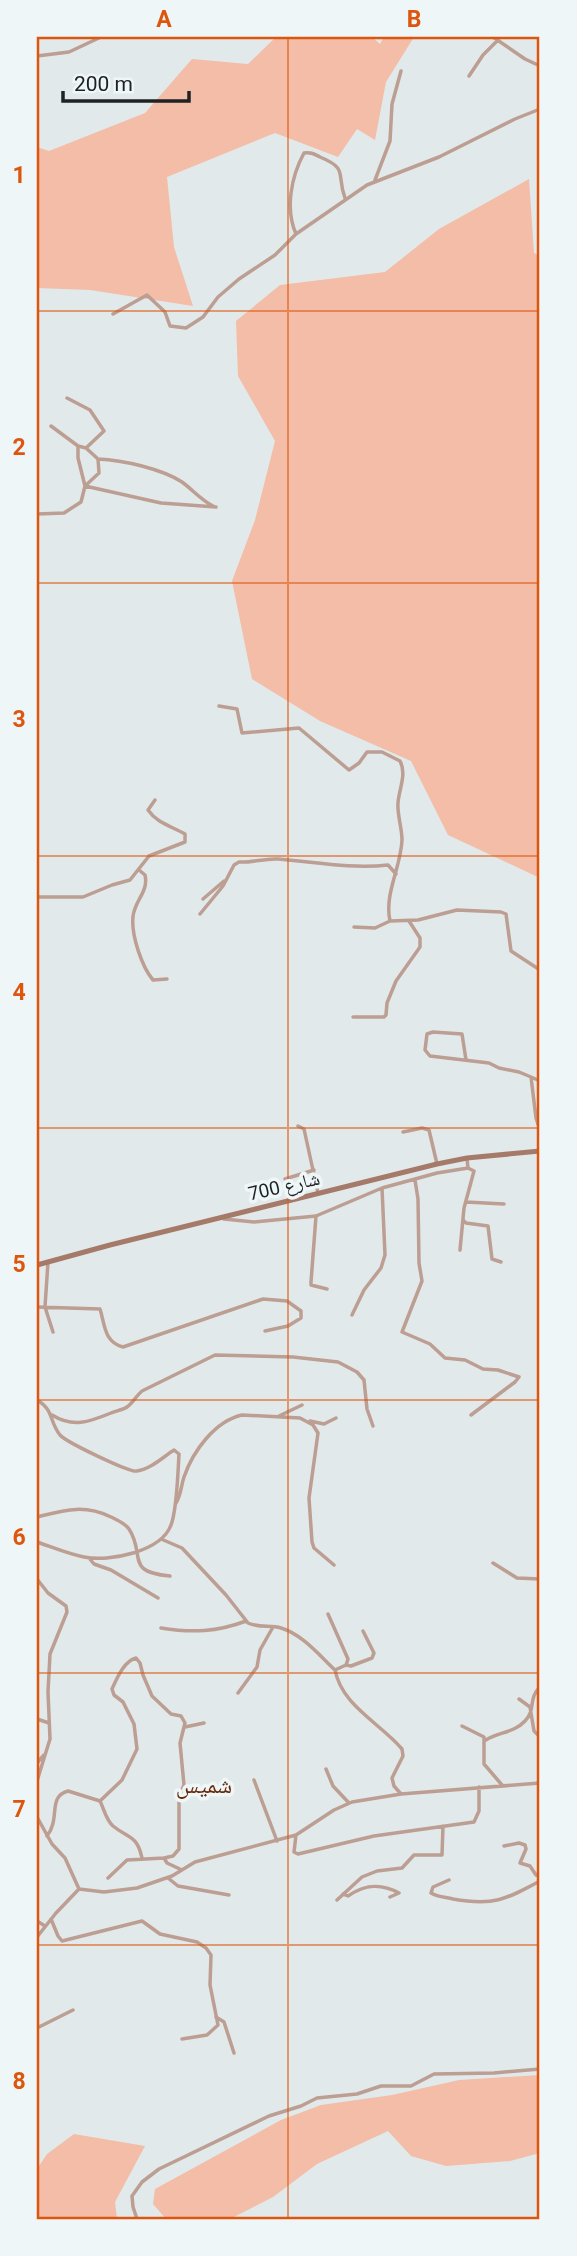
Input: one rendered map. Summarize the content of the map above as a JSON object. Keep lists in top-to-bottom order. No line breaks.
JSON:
{"streets":{"main road":["شارع 700"]},"districts":["شميس"],"scale_bar":"200 m","grid":{"columns":["A","B"],"rows":["1","2","3","4","5","6","7","8"]}}
